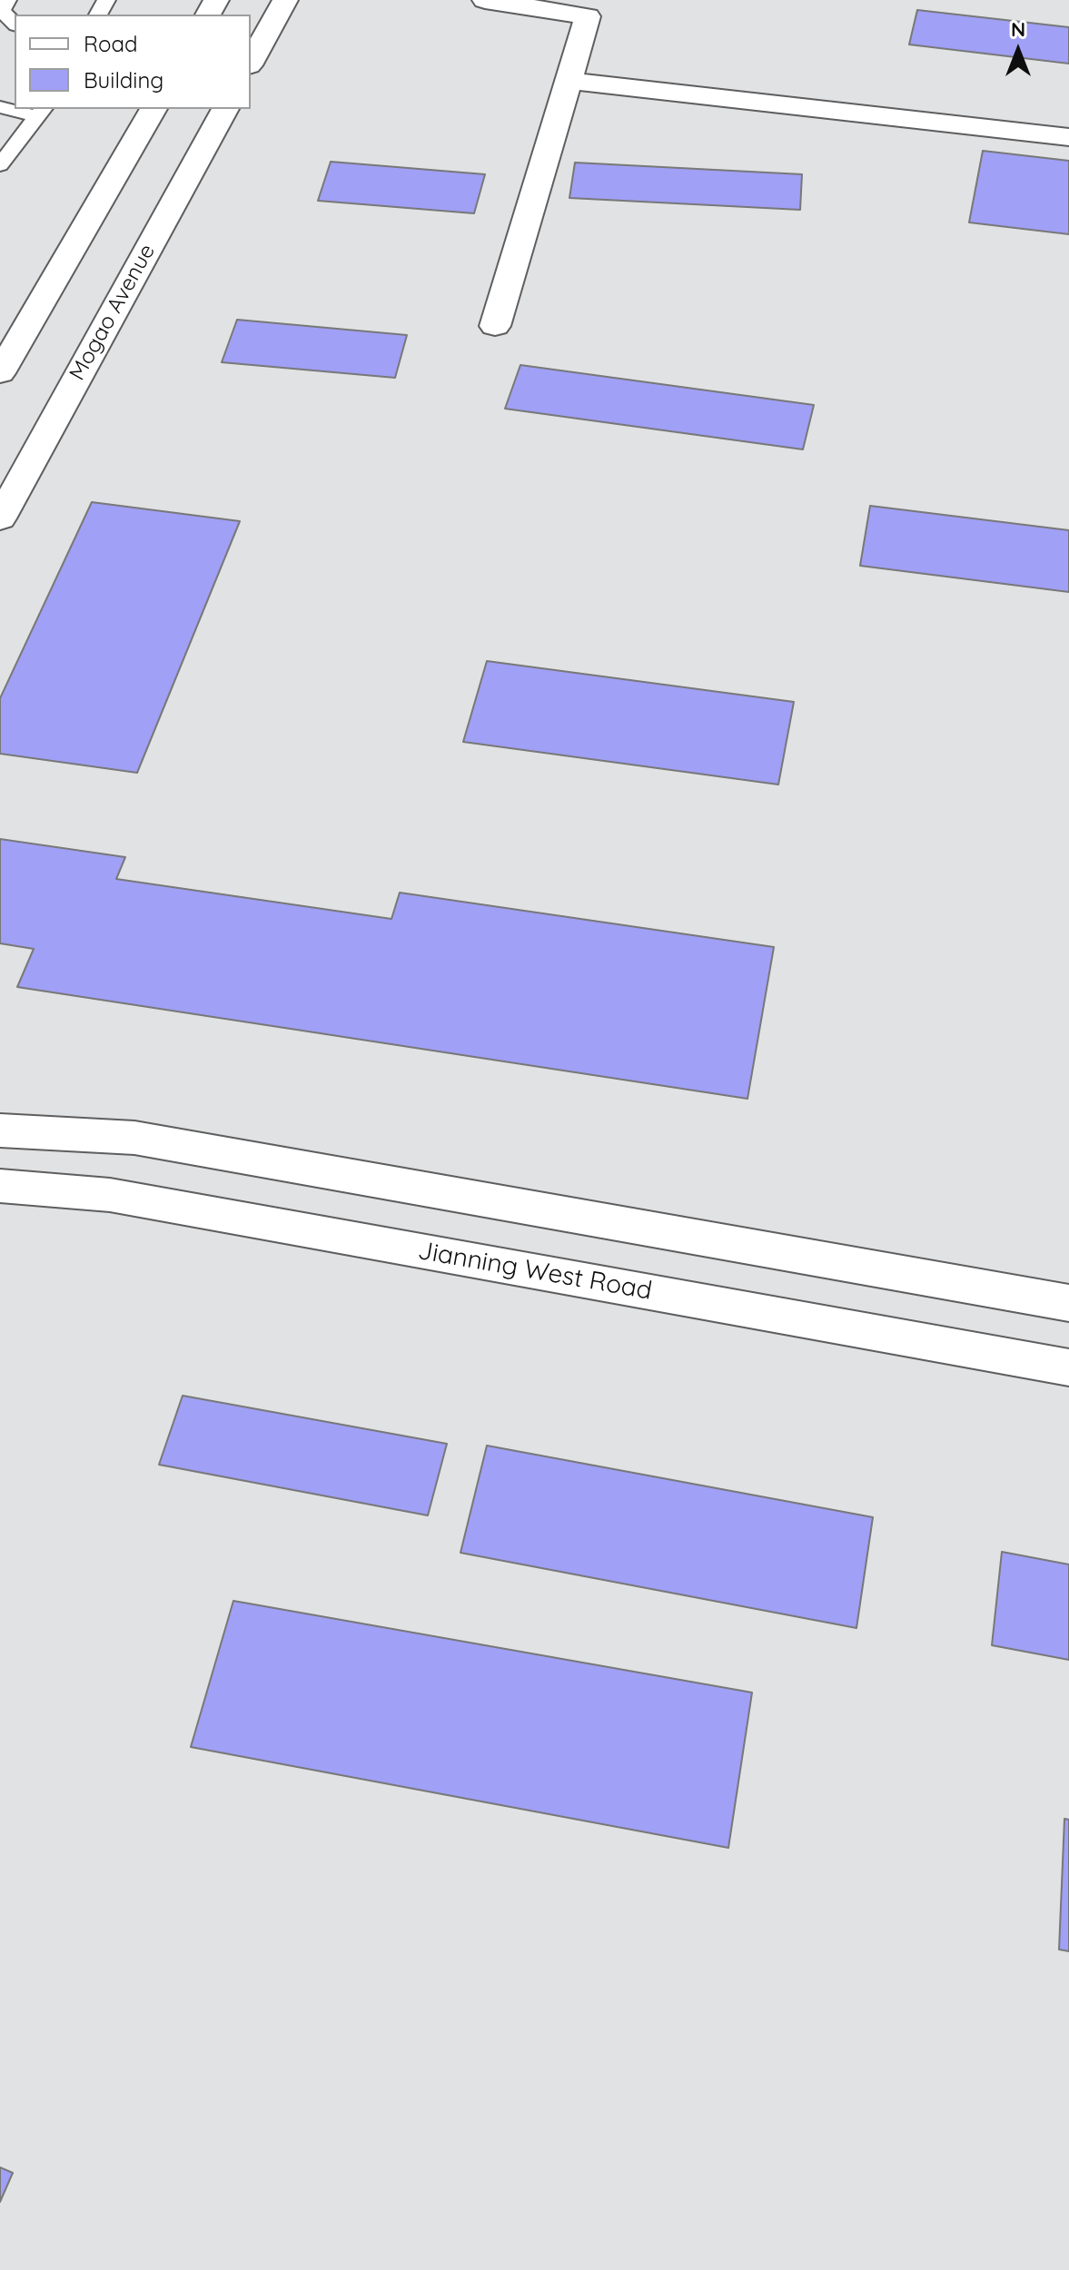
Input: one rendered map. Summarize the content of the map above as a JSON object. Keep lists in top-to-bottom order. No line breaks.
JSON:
{"streets":{"main road":["Mogao Avenue","Jianning West Road"]},"legend":["Road","Building"],"north":"top"}
